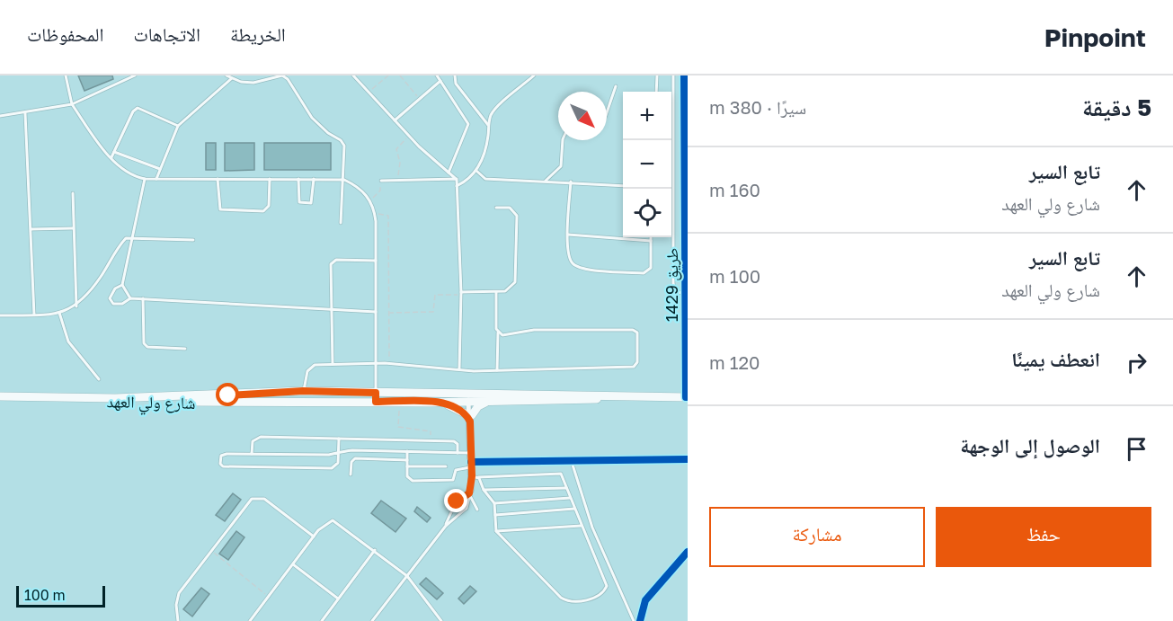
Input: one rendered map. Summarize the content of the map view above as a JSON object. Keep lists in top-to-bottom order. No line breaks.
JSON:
{"streets":{"main road":["شارع ولي العهد"],"street":["طريق 1429"]},"crossings":[["طريق 1429","شارع ولي العهد"]],"scale_bar":"100 m","north":"bottom right","page":{"header":"Pinpoint","nav":["الخريطة","الاتجاهات","المحفوظات"],"heading":["5 دقيقة","سيرًا · 380 m"],"map_buttons":["+","−"],"list":[["تابع السير","شارع ولي العهد","160 m"],["تابع السير","شارع ولي العهد","100 m"],["انعطف يمينًا","120 m"],"الوصول إلى الوجهة"],"buttons":["حفظ","مشاركة"],"scale":"100 m"}}
